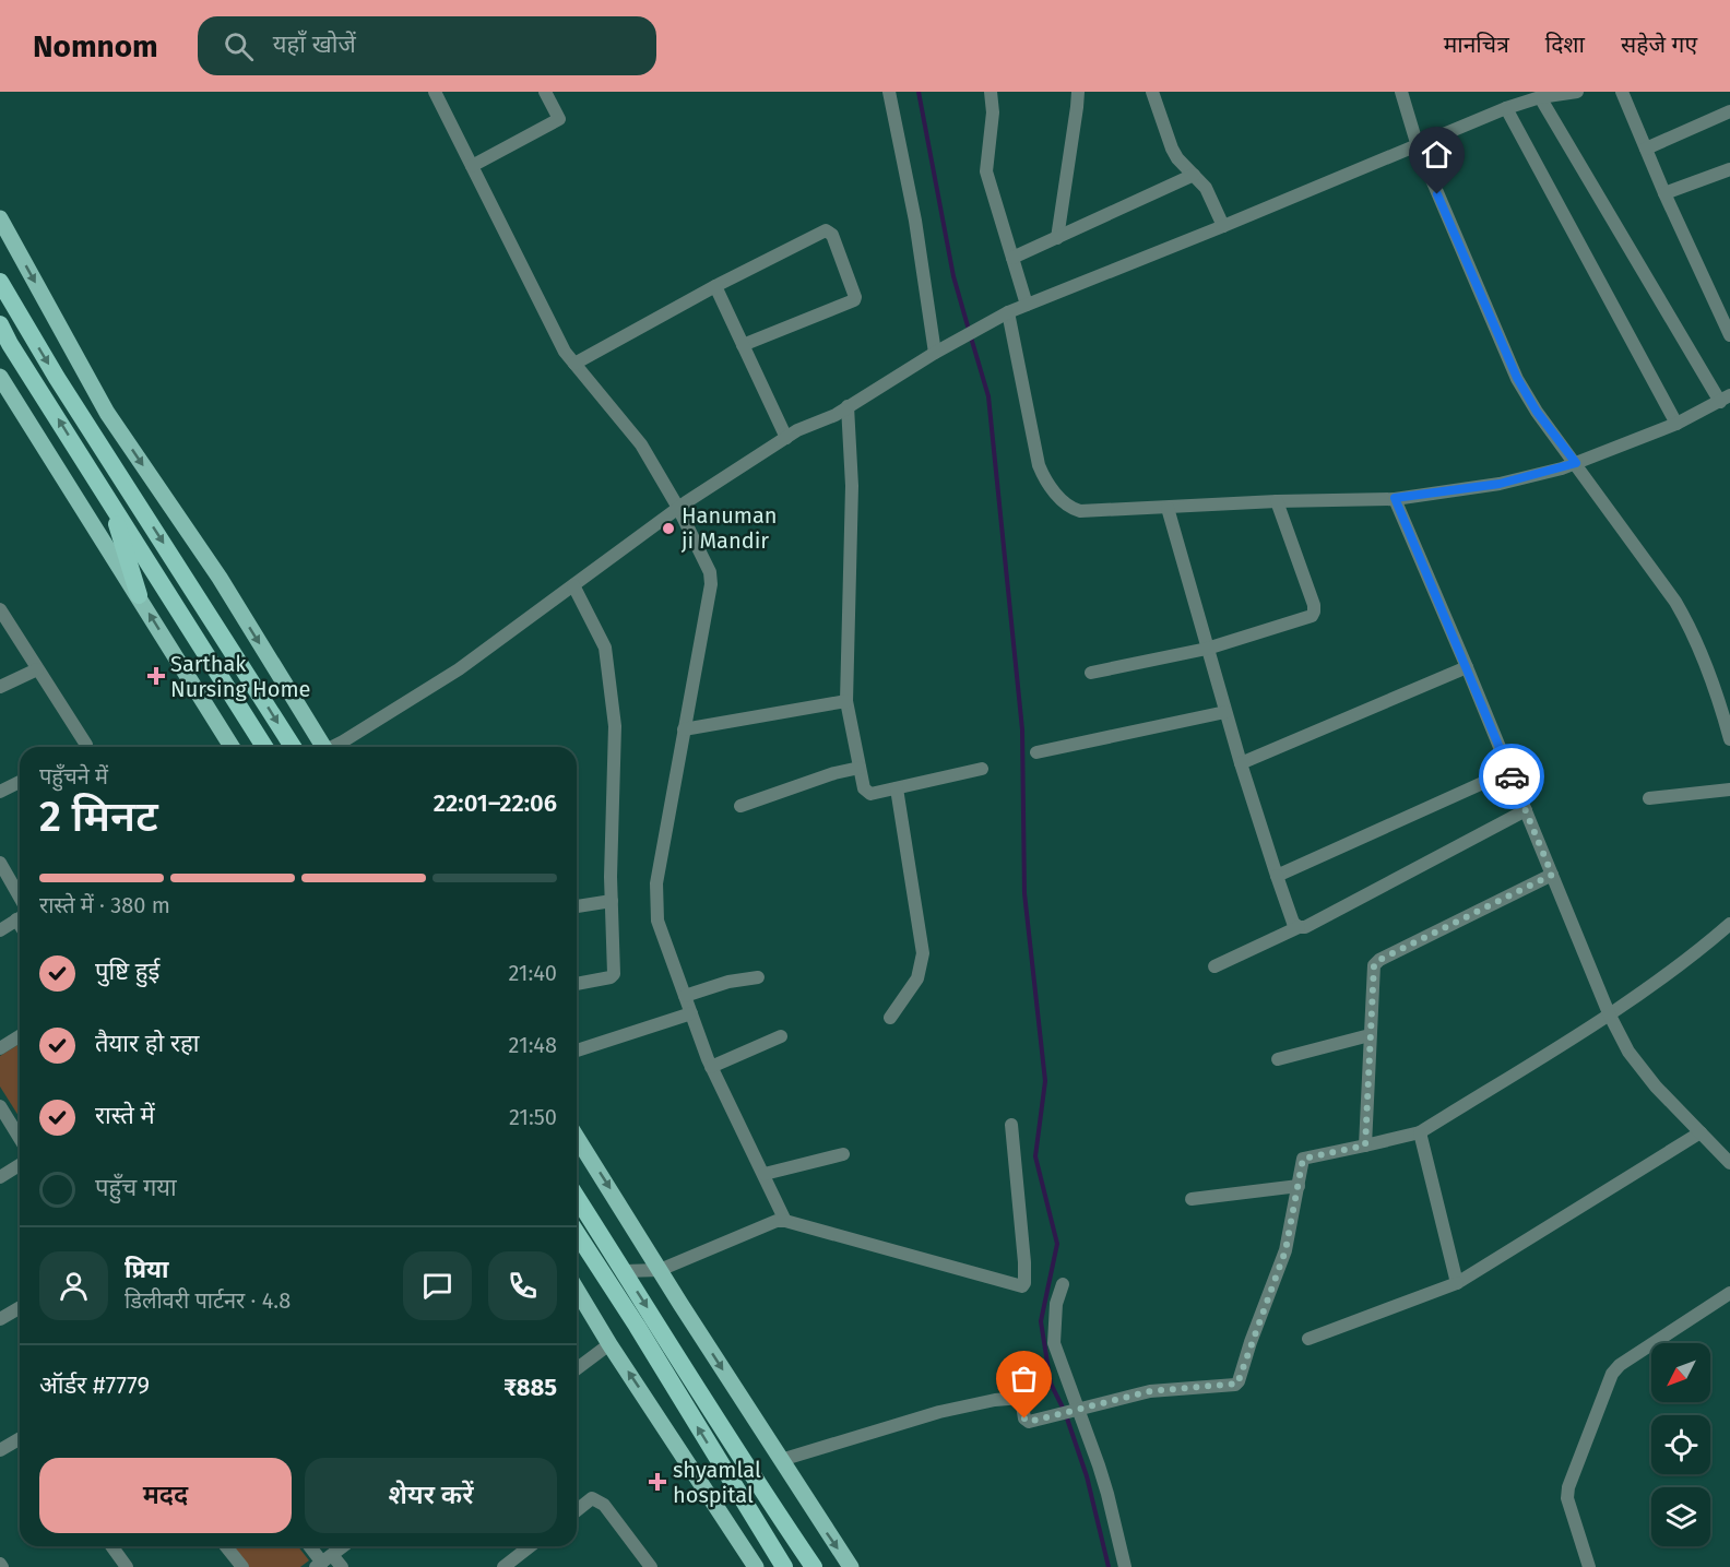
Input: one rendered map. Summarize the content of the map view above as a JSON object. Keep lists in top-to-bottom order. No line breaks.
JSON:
{"places":{"other":["Hanuman ji Mandir"],"health":["Sarthak Nursing Home","shyamlal hospital"]},"north":"bottom left","page":{"header":"Nomnom","search":"यहाँ खोजें","nav":["मानचित्र","दिशा","सहेजे गए"],"heading":["2 मिनट","पहुँचने में","22:01–22:06"],"panel":["प्रिया","डिलीवरी पार्टनर · 4.8","ऑर्डर #7779","₹885"],"bar":"रास्ते में · 380 m","list":[["पुष्टि हुई","21:40"],["तैयार हो रहा","21:48"],["रास्ते में","21:50"],"पहुँच गया"],"buttons":["मदद","शेयर करें"]}}
